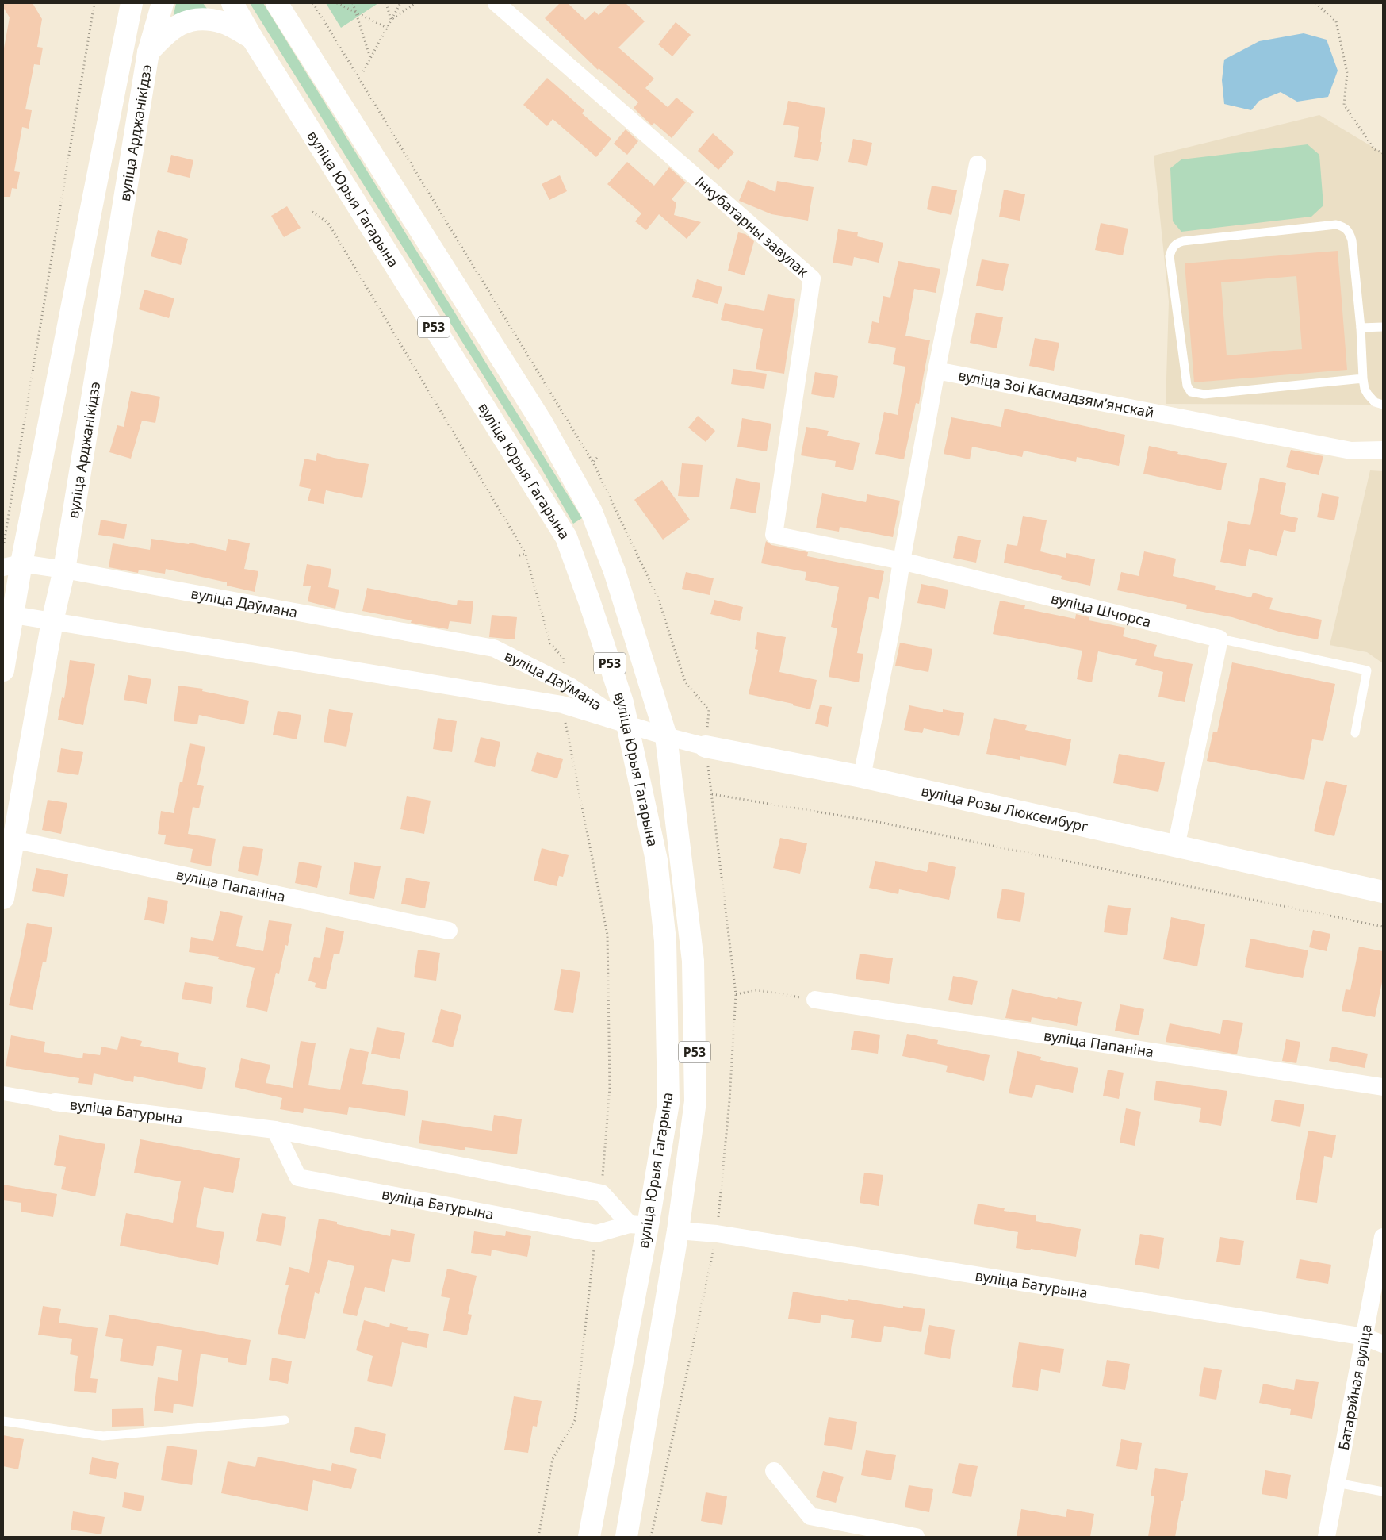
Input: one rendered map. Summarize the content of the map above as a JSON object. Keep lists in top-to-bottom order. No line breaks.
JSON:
{"streets":{"main road":["вуліца Арджанікідзэ","вуліца Юрыя Гагарына","Р53","вуліца Розы Люксембург"],"street":["Інкубатарны завулак","вуліца Зоі Касмадзямʼянскай","вуліца Даўмана","вуліца Шчорса","вуліца Папаніна","вуліца Батурына","Батарэйная вуліца"]},"crossings":[["вуліца Арджанікідзэ","вуліца Даўмана"],["вуліца Арджанікідзэ","вуліца Папаніна"],["вуліца Юрыя Гагарына","вуліца Даўмана"],["вуліца Юрыя Гагарына","вуліца Розы Люксембург"],["вуліца Юрыя Гагарына","вуліца Батурына"],["Інкубатарны завулак","вуліца Шчорса"],["вуліца Даўмана","вуліца Розы Люксембург"],["вуліца Батурына","Батарэйная вуліца"]]}
